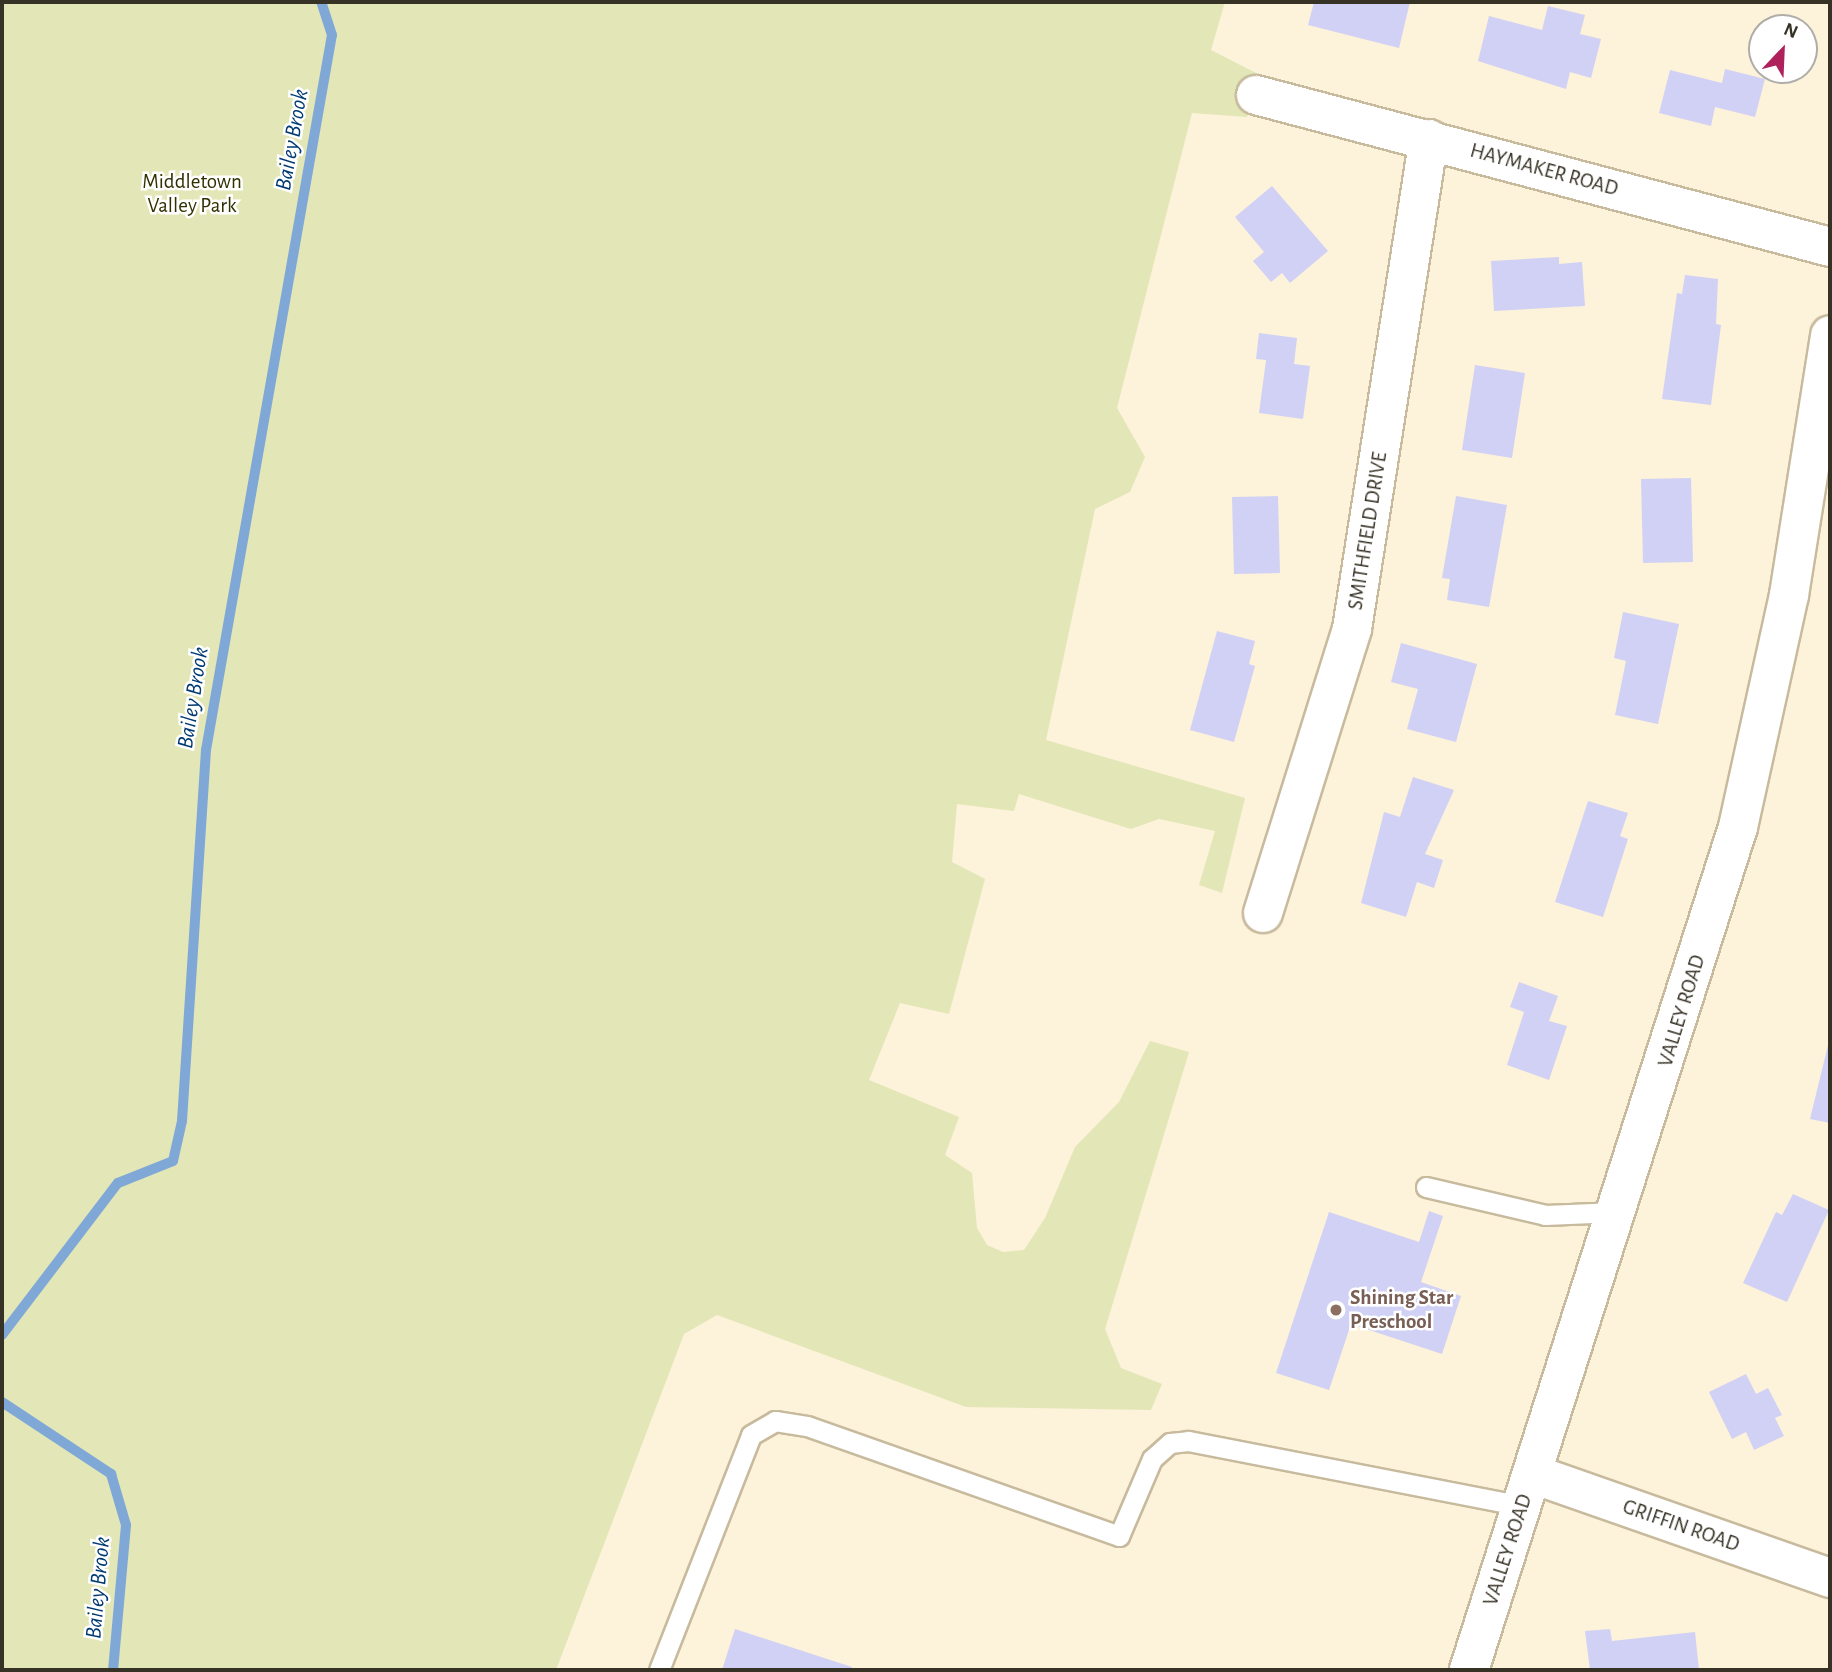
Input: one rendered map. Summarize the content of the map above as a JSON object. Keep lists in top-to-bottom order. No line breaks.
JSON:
{"streets":{"street":["HAYMAKER ROAD","SMITHFIELD DRIVE","VALLEY ROAD","GRIFFIN ROAD"]},"crossings":[["HAYMAKER ROAD","SMITHFIELD DRIVE"],["VALLEY ROAD","GRIFFIN ROAD"]],"water":["Bailey Brook"],"parks":["Middletown Valley Park"],"places":["Shining Star Preschool"],"north":"top right"}
